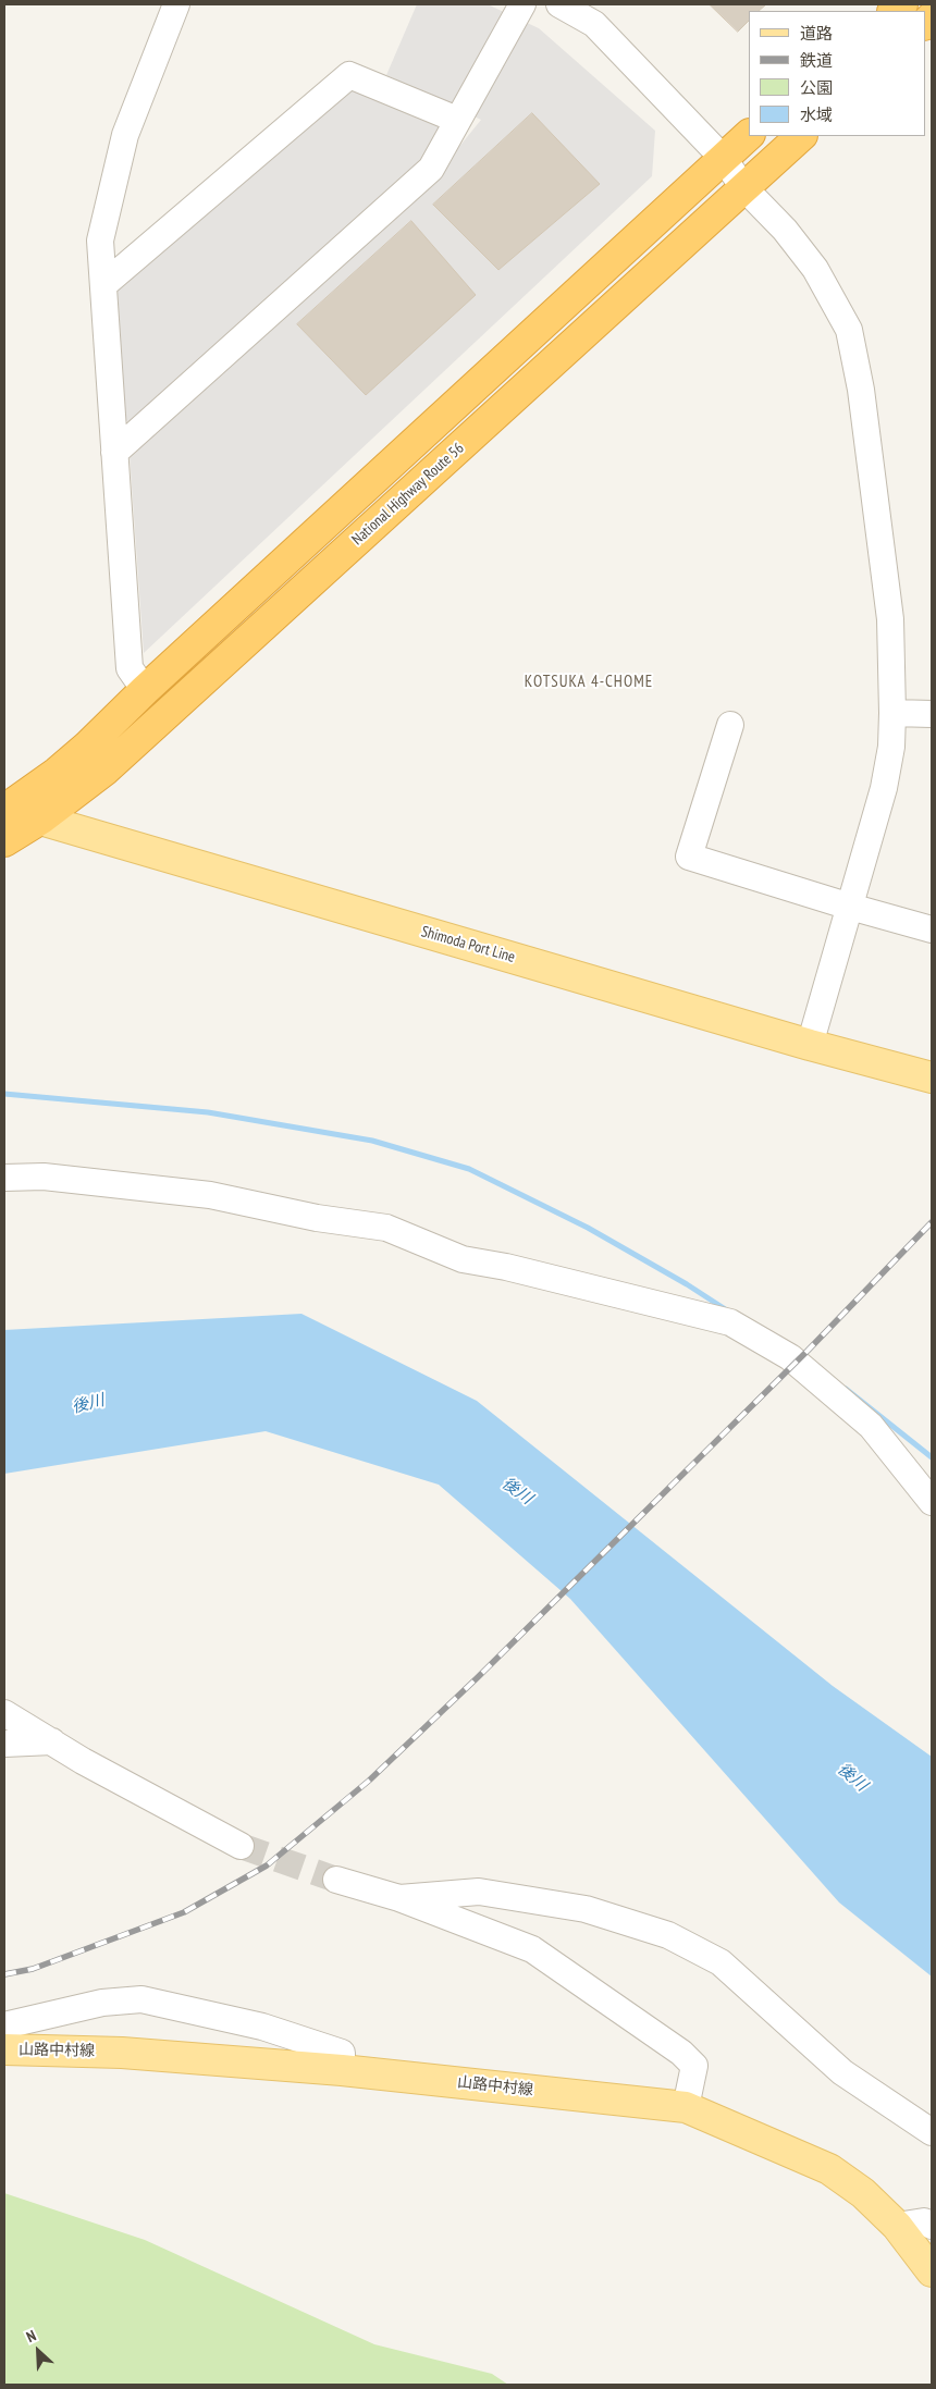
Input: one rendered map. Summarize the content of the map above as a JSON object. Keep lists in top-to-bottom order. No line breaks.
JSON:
{"streets":{"highway":["National Highway Route 56"],"main road":["Shimoda Port Line","山路中村線"]},"crossings":[["National Highway Route 56","Shimoda Port Line"]],"districts":["KOTSUKA 4-CHOME"],"water":["後川"],"legend":["道路","鉄道","公園","水域"],"north":"top left"}
